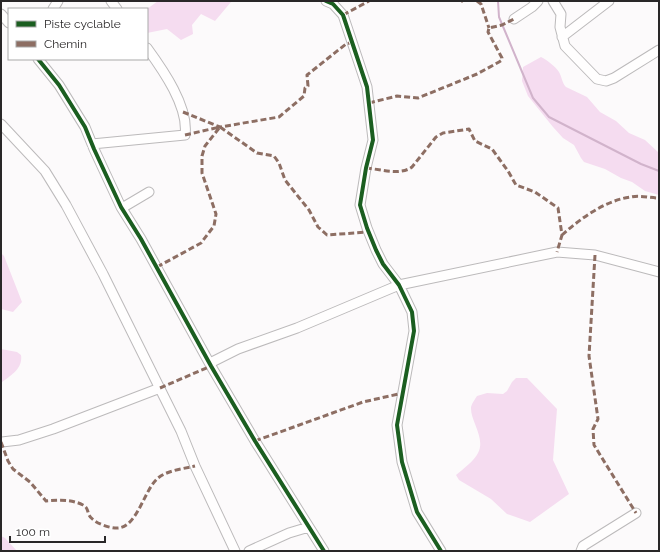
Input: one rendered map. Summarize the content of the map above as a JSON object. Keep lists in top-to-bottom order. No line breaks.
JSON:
{"legend":["Piste cyclable","Chemin"],"scale_bar":"100 m"}
